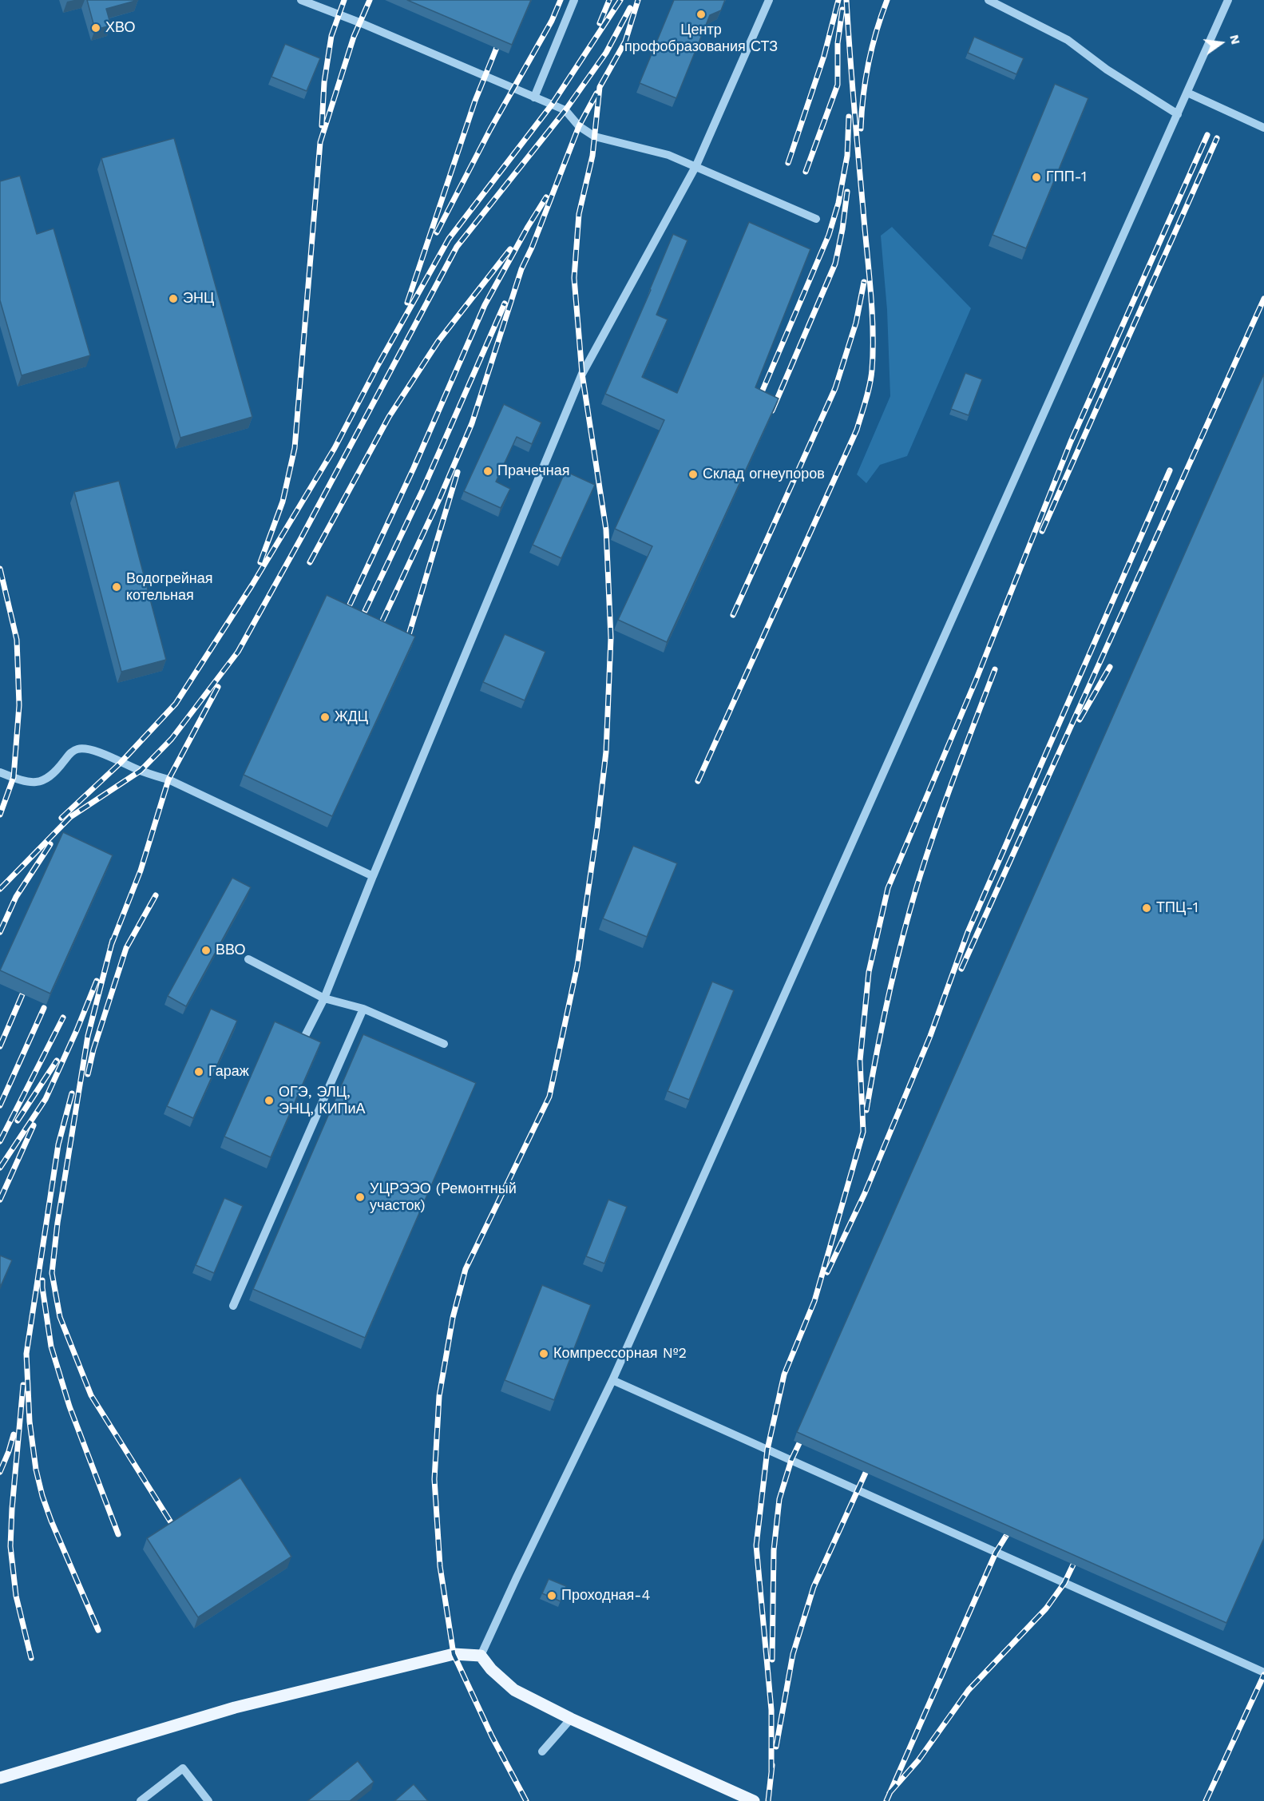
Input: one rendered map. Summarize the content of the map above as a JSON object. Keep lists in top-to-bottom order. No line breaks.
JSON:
{"places":["Центр профобразования СТЗ","ХВО","ГПП-1","ЭНЦ","Прачечная","Склад огнеупоров","Водогрейная котельная","ЖДЦ","ТПЦ-1","ВВО","Гараж","ОГЭ, ЭЛЦ, ЭНЦ, КИПиА","УЦРЭЭО (Ремонтный участок)","Компрессорная №2","Проходная-4"],"north":"right"}
